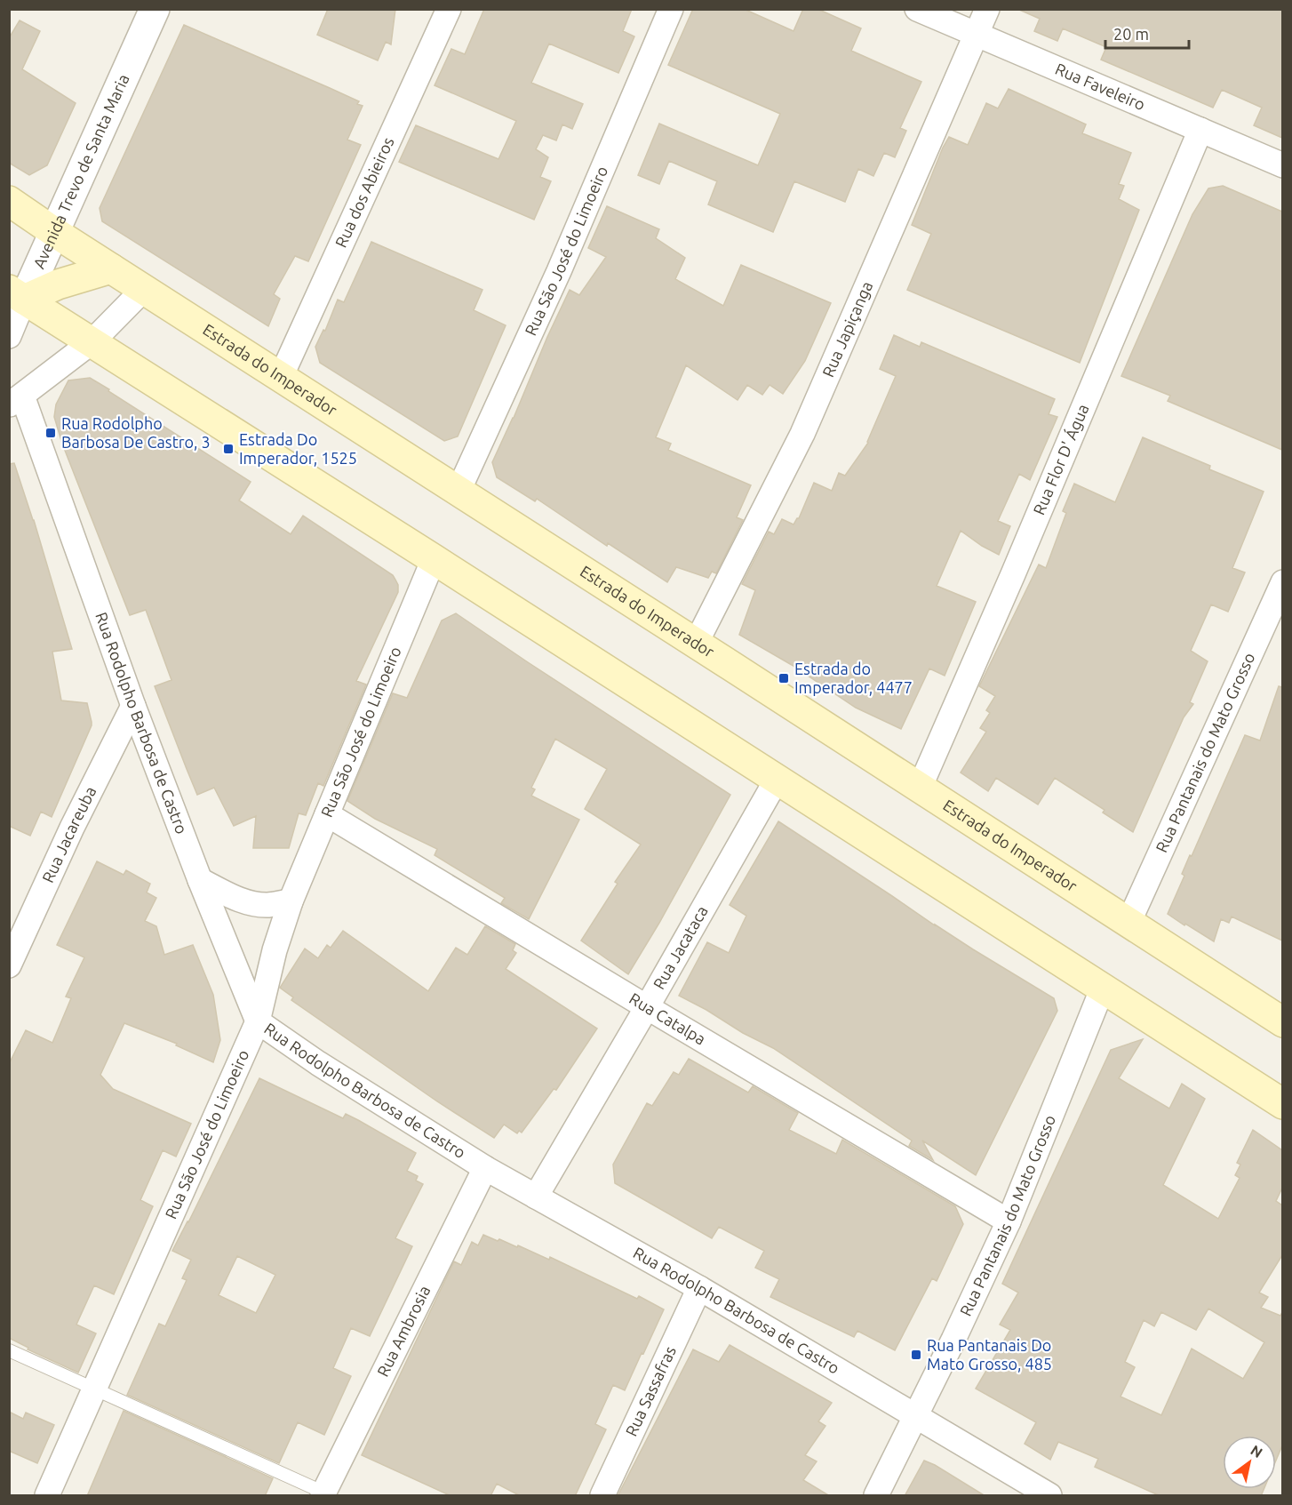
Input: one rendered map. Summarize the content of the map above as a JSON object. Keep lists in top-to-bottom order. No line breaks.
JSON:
{"streets":{"main road":["Estrada do Imperador"],"street":["Rua Faveleiro","Avenida Trevo de Santa Maria","Rua dos Abieiros","Rua São José do Limoeiro","Rua Japiçanga","Rua Flor D' Água","Rua Rodolpho Barbosa de Castro","Rua Pantanais do Mato Grosso","Rua Jacareuba","Rua Jacataca","Rua Catalpa","Rua Ambrosia","Rua Sassafras"]},"crossings":[["Rua Faveleiro","Rua Japiçanga"],["Rua Faveleiro","Rua Flor D' Água"],["Avenida Trevo de Santa Maria","Estrada do Imperador"],["Rua dos Abieiros","Estrada do Imperador"],["Rua São José do Limoeiro","Estrada do Imperador"],["Rua São José do Limoeiro","Rua Rodolpho Barbosa de Castro"],["Rua São José do Limoeiro","Rua Catalpa"],["Rua Japiçanga","Estrada do Imperador"],["Estrada do Imperador","Rua Flor D' Água"],["Estrada do Imperador","Rua Pantanais do Mato Grosso"],["Rua Rodolpho Barbosa de Castro","Rua Pantanais do Mato Grosso"],["Rua Rodolpho Barbosa de Castro","Rua Jacareuba"],["Rua Rodolpho Barbosa de Castro","Rua Jacataca"],["Rua Rodolpho Barbosa de Castro","Rua Ambrosia"],["Rua Rodolpho Barbosa de Castro","Rua Sassafras"],["Rua Pantanais do Mato Grosso","Rua Catalpa"],["Rua Jacataca","Rua Catalpa"]],"places":{"transit":["Rua Rodolpho Barbosa De Castro, 3","Estrada Do Imperador, 1525","Estrada do Imperador, 4477","Rua Pantanais Do Mato Grosso, 485"]},"scale_bar":"20 m","north":"top right"}
